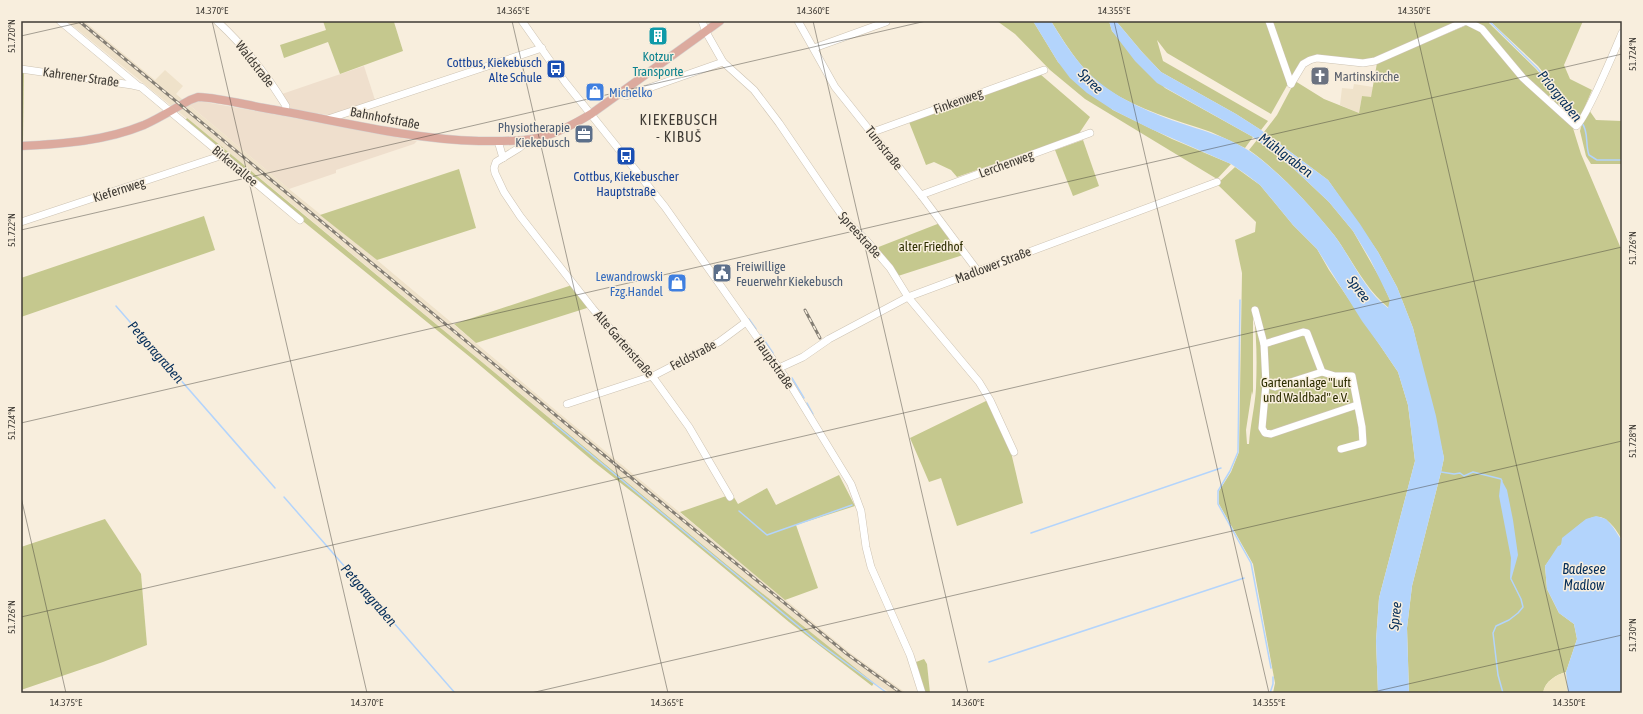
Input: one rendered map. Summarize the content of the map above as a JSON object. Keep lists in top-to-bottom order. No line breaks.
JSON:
{"streets":{"main road":["Bahnhofstraße"],"street":["Waldstraße","Kahrener Straße","Finkenweg","Turnstraße","Lerchenweg","Birkenallee","Kiefernweg","Spreestraße","Madlower Straße","Alte Gartenstraße","Feldstraße","Hauptstraße"]},"crossings":[["Waldstraße","Bahnhofstraße"],["Kahrener Straße","Bahnhofstraße"],["Kahrener Straße","Birkenallee"],["Finkenweg","Turnstraße"],["Bahnhofstraße","Birkenallee"],["Bahnhofstraße","Spreestraße"],["Bahnhofstraße","Alte Gartenstraße"],["Bahnhofstraße","Hauptstraße"],["Turnstraße","Lerchenweg"],["Turnstraße","Madlower Straße"],["Spreestraße","Madlower Straße"],["Madlower Straße","Hauptstraße"],["Alte Gartenstraße","Feldstraße"],["Feldstraße","Hauptstraße"]],"districts":["KIEKEBUSCH - KIBUŠ"],"water":["Spree","Priorgraben","Mühlgraben","Petgoragraben","Badesee Madlow"],"parks":["alter Friedhof","Gartenanlage \"Luft und Waldbad\" e.V."],"places":{"building":["Kotzur Transporte"],"bus stop":["Cottbus, Kiekebusch Alte Schule","Cottbus, Kiekebuscher Hauptstraße"],"church":["Martinskirche"],"shop":["Michelko","Lewandrowski Fzg.Handel"],"office":["Physiotherapie Kiekebusch"],"public building":["Freiwillige Feuerwehr Kiekebusch"]},"coordinates":["14.370°E","14.365°E","14.360°E","14.355°E","14.350°E","51.720°N","51.724°N","51.722°N","51.726°N","51.728°N","51.730°N","14.375°E"]}
